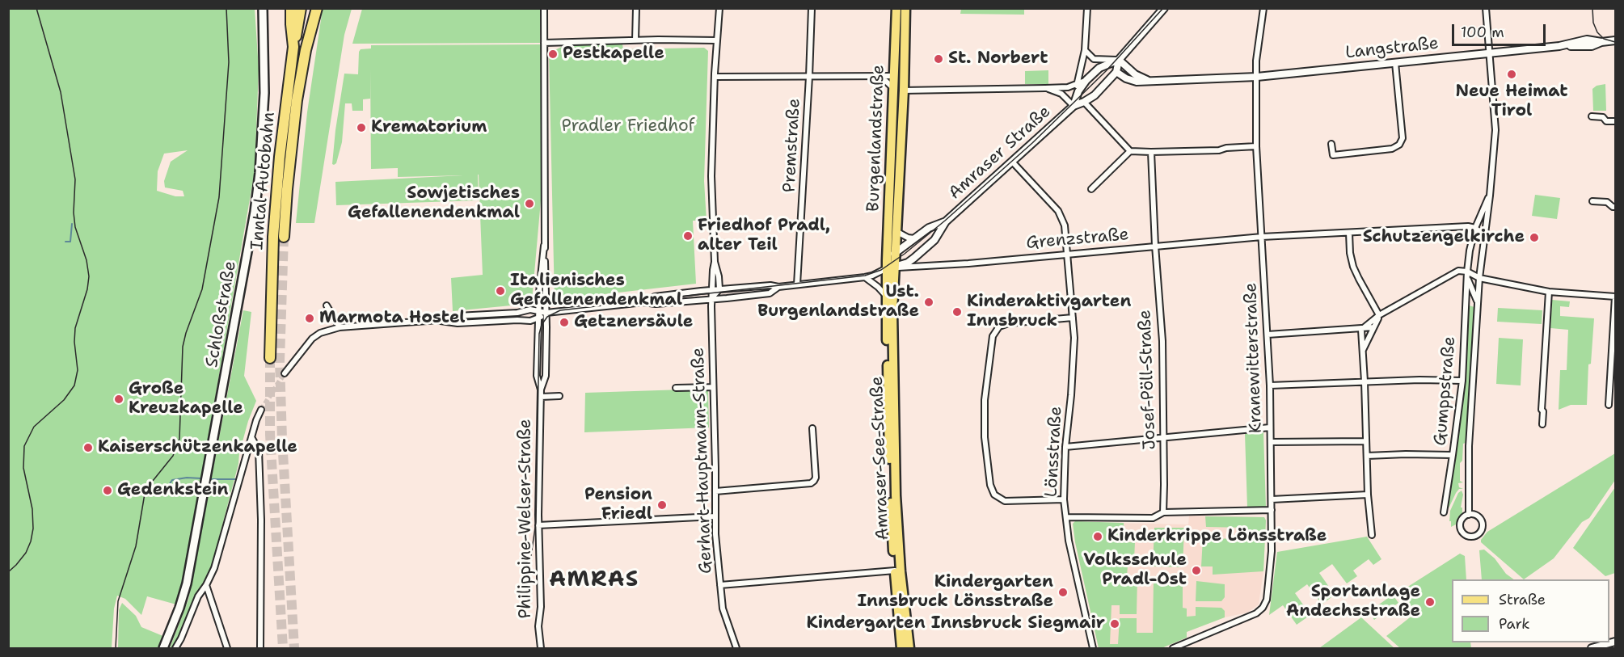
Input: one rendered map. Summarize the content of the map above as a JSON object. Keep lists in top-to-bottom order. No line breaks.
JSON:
{"streets":{"highway":["Inntal Autobahn"],"main road":["Burgenlandstraße","Schloßstraße","Amraser-See-Straße"],"street":["Langstraße","Premstraße","Amraser Straße","Grenzstraße","Kranewitterstraße","Josef-Pöll-Straße","Gumppstraße","Lönsstraße","Gerhart-Hauptmann-Straße","Philippine-Welser-Straße"]},"crossings":[["Langstraße","Amraser Straße"],["Langstraße","Kranewitterstraße"],["Langstraße","Gumppstraße"],["Burgenlandstraße","Amraser Straße"],["Burgenlandstraße","Grenzstraße"],["Burgenlandstraße","Amraser-See-Straße"],["Premstraße","Amraser Straße"],["Amraser Straße","Grenzstraße"],["Amraser Straße","Lönsstraße"],["Amraser Straße","Amraser-See-Straße"],["Amraser Straße","Gerhart-Hauptmann-Straße"],["Amraser Straße","Philippine-Welser-Straße"],["Grenzstraße","Kranewitterstraße"],["Grenzstraße","Josef-Pöll-Straße"],["Grenzstraße","Gumppstraße"],["Grenzstraße","Lönsstraße"],["Grenzstraße","Amraser-See-Straße"]],"districts":["AMRAS"],"parks":["Pradler Friedhof"],"places":["Pestkapelle","St. Norbert","Neue Heimat Tirol","Krematorium","Sowjetisches Gefallenendenkmal","Friedhof Pradl, alter Teil","Schutzengelkirche","Italienisches Gefallenendenkmal","Ust. Burgenlandstraße","Kinderaktivgarten Innsbruck","Marmota Hostel","Getznersäule","Große Kreuzkapelle","Kaiserschützenkapelle","Gedenkstein","Pension Friedl","Kinderkrippe Lönsstraße","Volksschule Pradl-Ost","Kindergarten Innsbruck Lönsstraße","Sportanlage Andechsstraße","Kindergarten Innsbruck Siegmair"],"legend":["Straße","Park"],"scale_bar":"100 m"}
